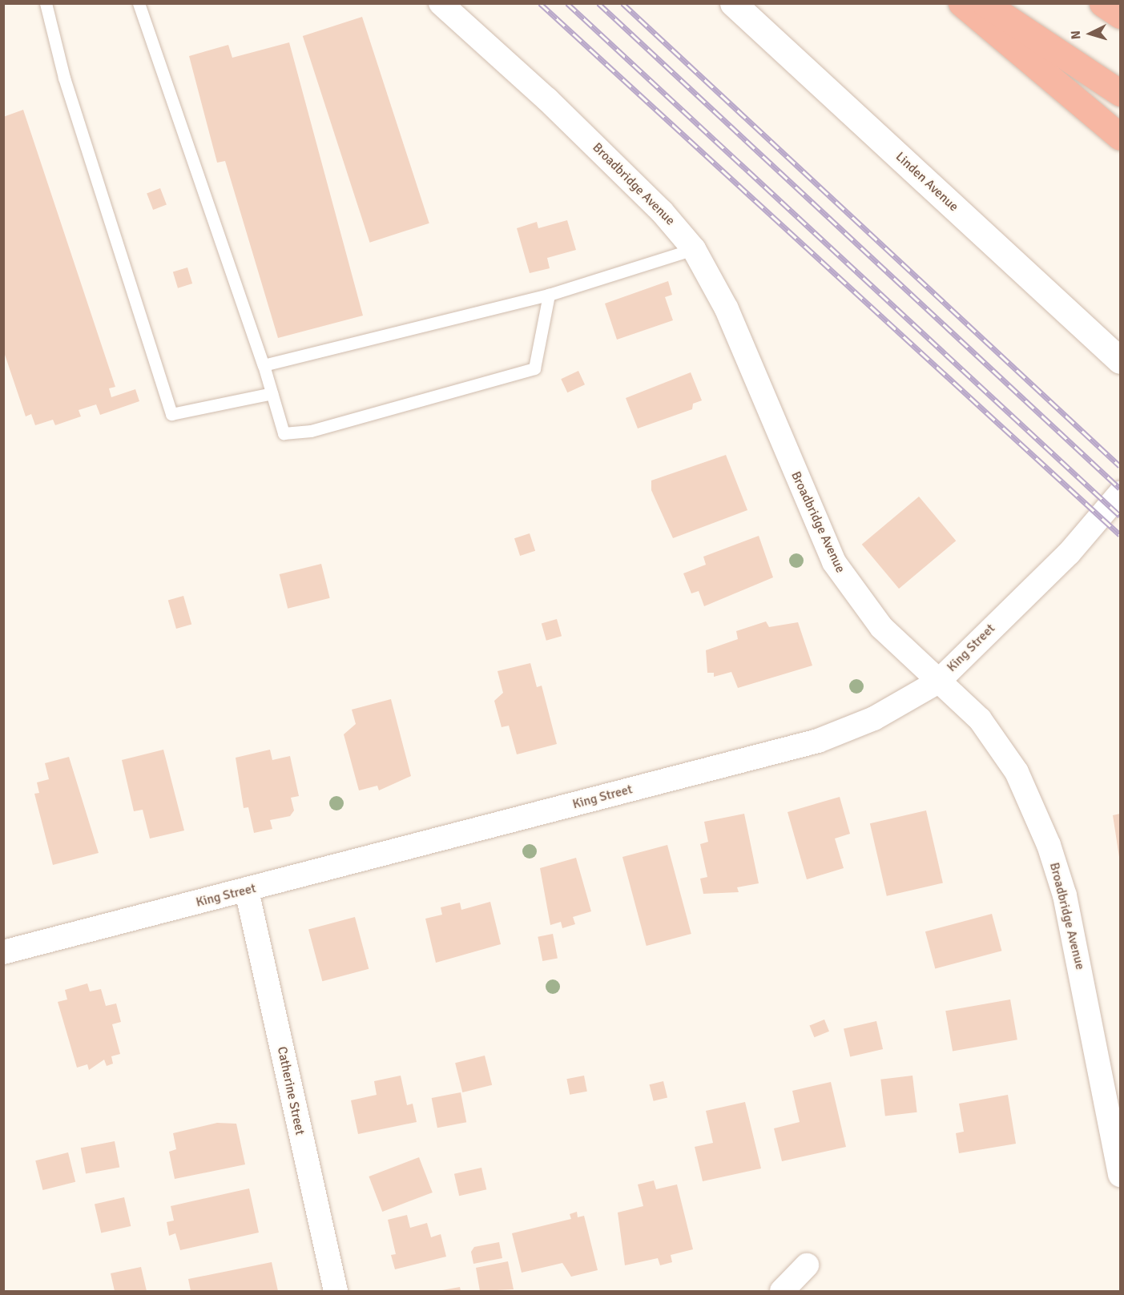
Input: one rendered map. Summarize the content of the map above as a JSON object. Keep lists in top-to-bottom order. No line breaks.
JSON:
{"streets":{"street":["Linden Avenue","Broadbridge Avenue","King Street","Catherine Street"]},"crossings":[["Broadbridge Avenue","King Street"],["King Street","Catherine Street"]],"north":"left"}
